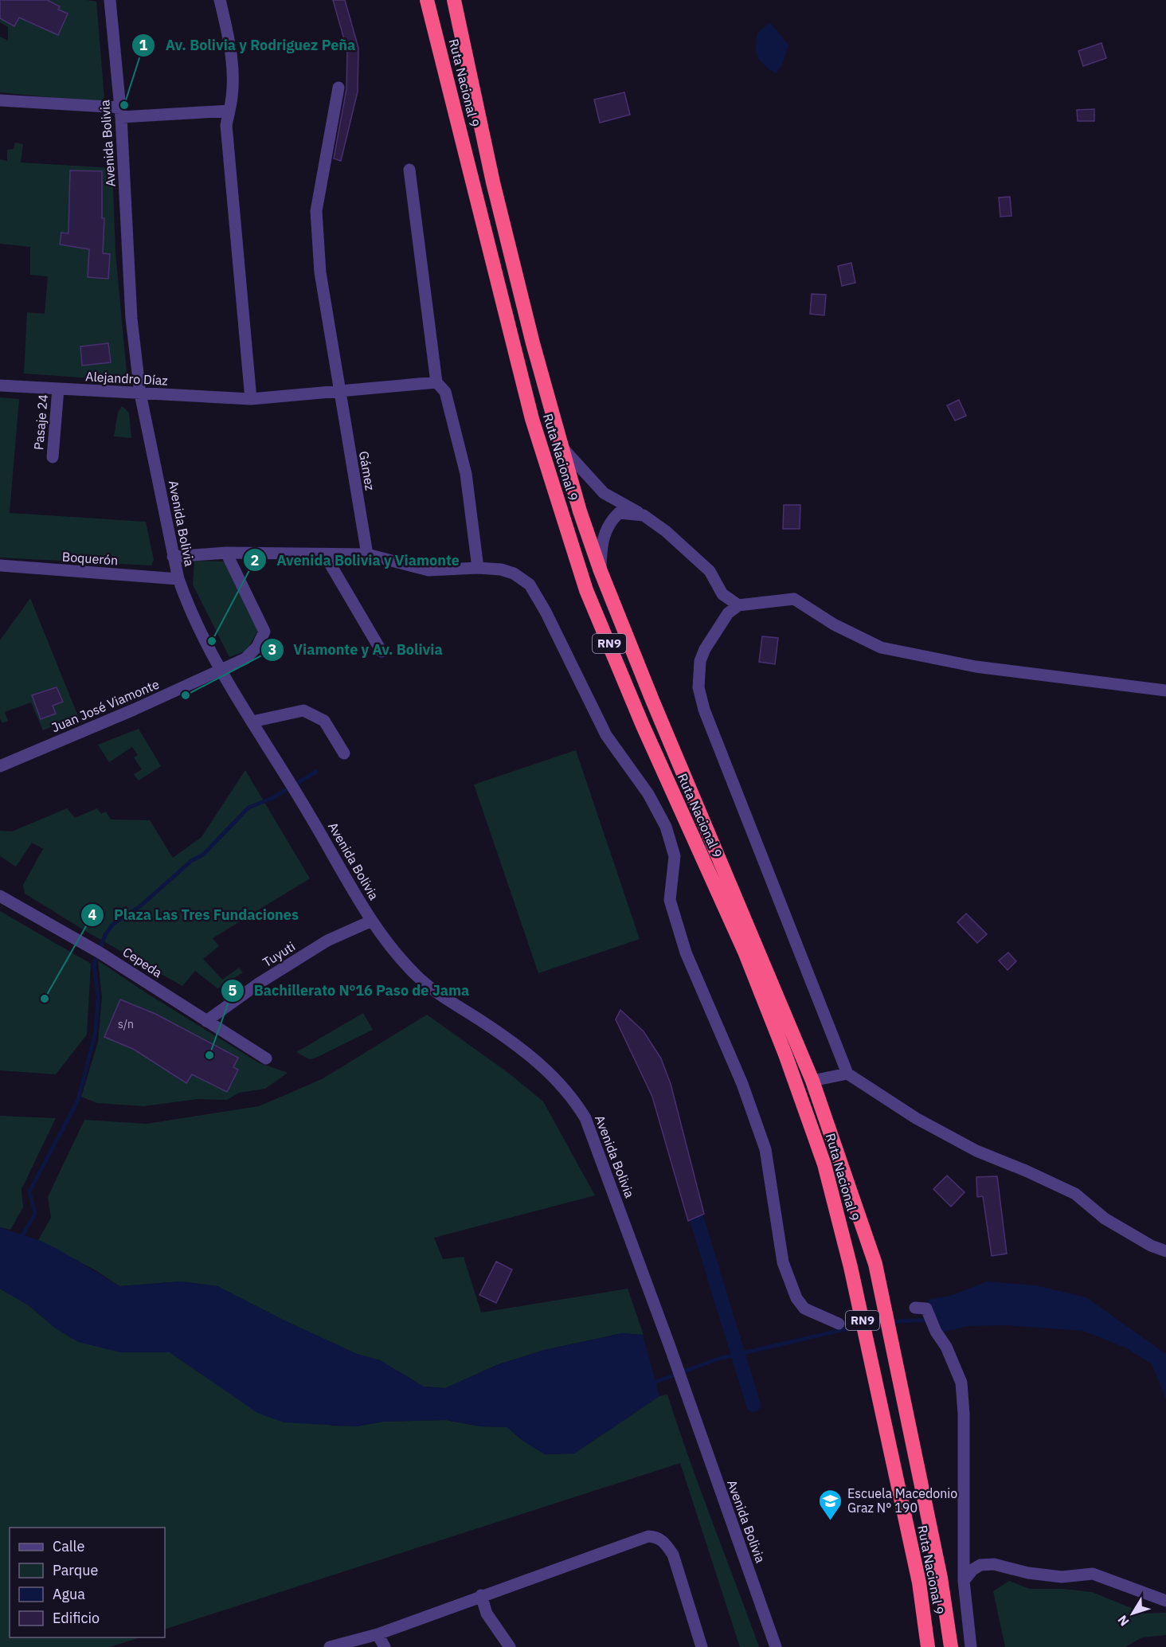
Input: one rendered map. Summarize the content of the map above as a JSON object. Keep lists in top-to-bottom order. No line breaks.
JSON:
{"streets":{"highway":["Ruta Nacional 9","RN9"],"street":["Avenida Bolivia","Alejandro Díaz","Pasaje 24","Gámez","Boquerón","Juan José Viamonte","Tuyuti","Cepeda"]},"crossings":[["Avenida Bolivia","Alejandro Díaz"],["Avenida Bolivia","Boquerón"],["Avenida Bolivia","Juan José Viamonte"],["Avenida Bolivia","Tuyuti"],["Alejandro Díaz","Pasaje 24"],["Alejandro Díaz","Gámez"],["Tuyuti","Cepeda"]],"places":{"other":["Av. Bolivia y Rodriguez Peña","Avenida Bolivia y Viamonte","Viamonte y Av. Bolivia","Plaza Las Tres Fundaciones","Bachillerato Nº16 Paso de Jama"],"school or university":["Escuela Macedonio Graz N° 190"]},"house_numbers":["s/n"],"legend":["Calle","Parque","Agua","Edificio"],"north":"bottom left"}
